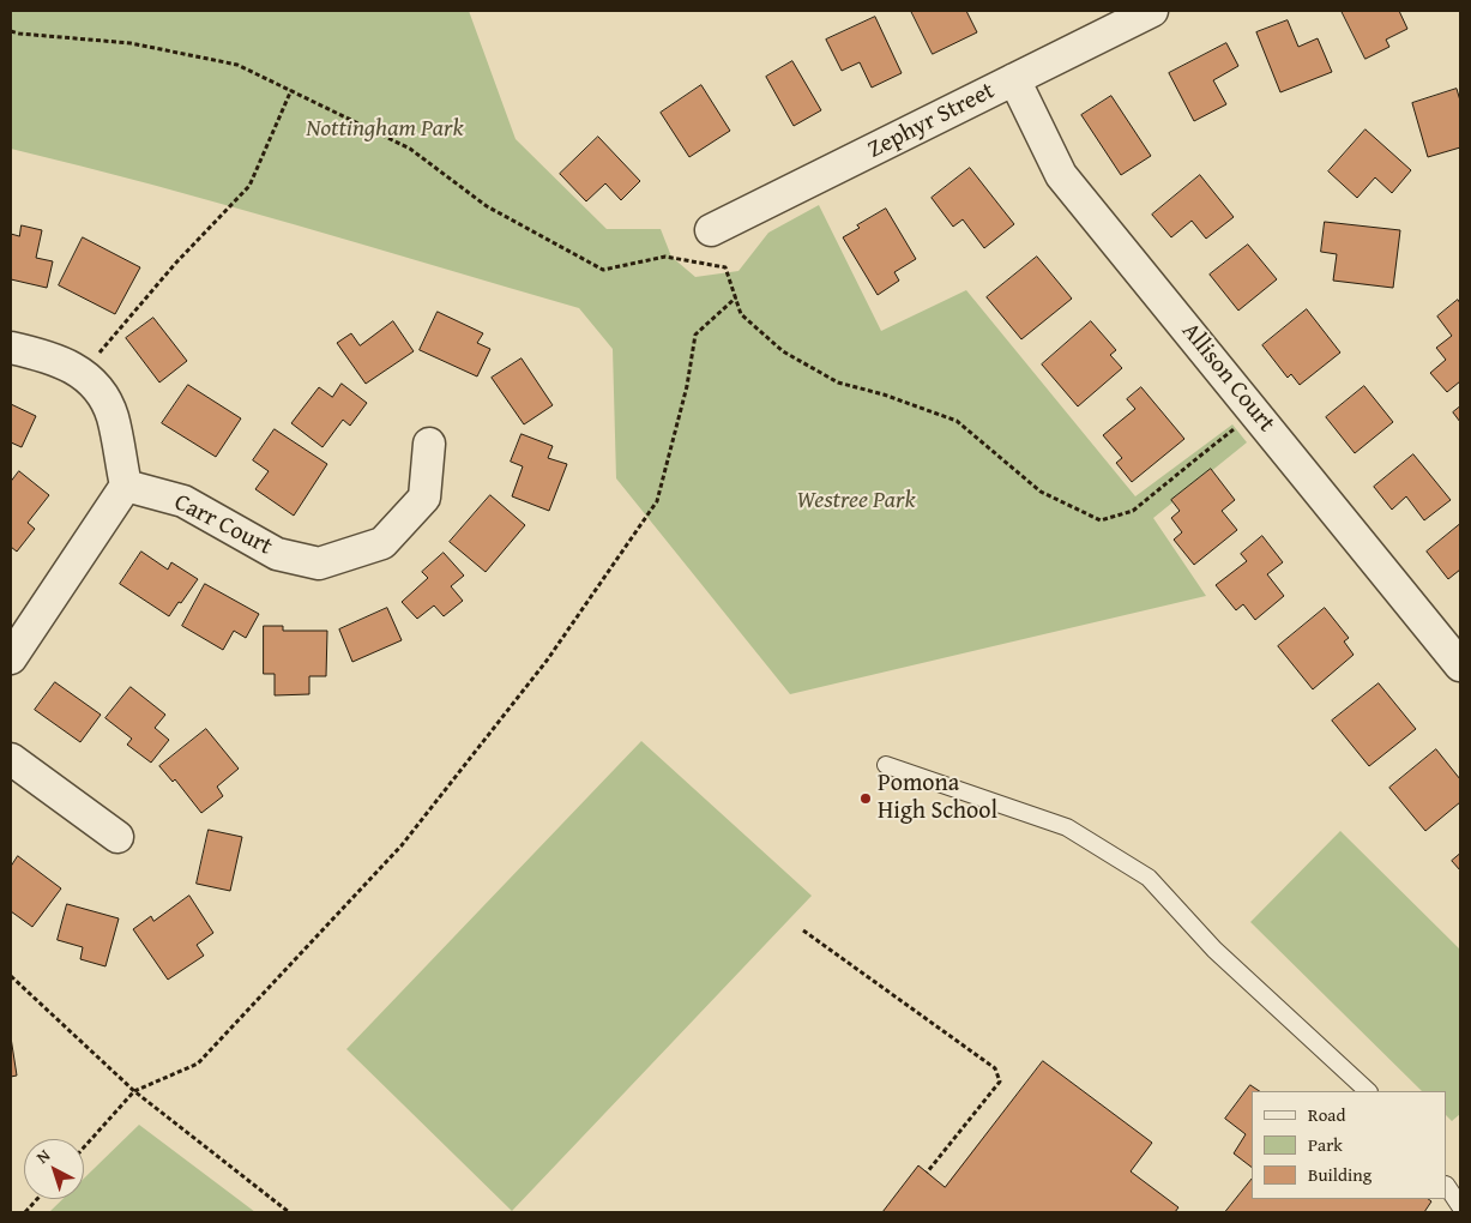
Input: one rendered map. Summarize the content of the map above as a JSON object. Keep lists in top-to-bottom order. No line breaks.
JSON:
{"streets":{"street":["Zephyr Street","Allison Court","Carr Court"]},"crossings":[["Zephyr Street","Allison Court"]],"parks":["Nottingham Park","Westree Park"],"places":["Pomona High School"],"legend":["Road","Park","Building"],"north":"top left"}
